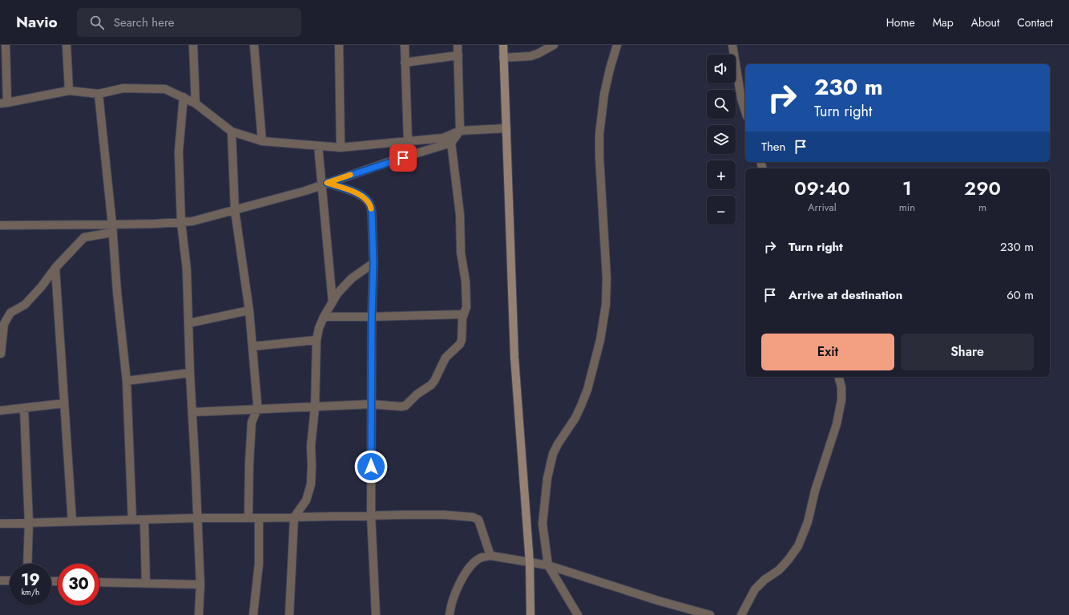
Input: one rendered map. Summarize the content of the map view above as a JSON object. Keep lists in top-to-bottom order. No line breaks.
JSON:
{"page":{"header":"Navio","search":"Search here","nav":["Home","Map","About","Contact"],"map_buttons":["+","−"],"turn":["230 m","Turn right"],"then":"Then","eta":["09:40","Arrival","1","min","290","m"],"list":[{"name":"Turn right","value":"230 m"},{"name":"Arrive at destination","value":"60 m"}],"buttons":["Exit","Share"],"speed":"19 km/h","limit":"30"}}
